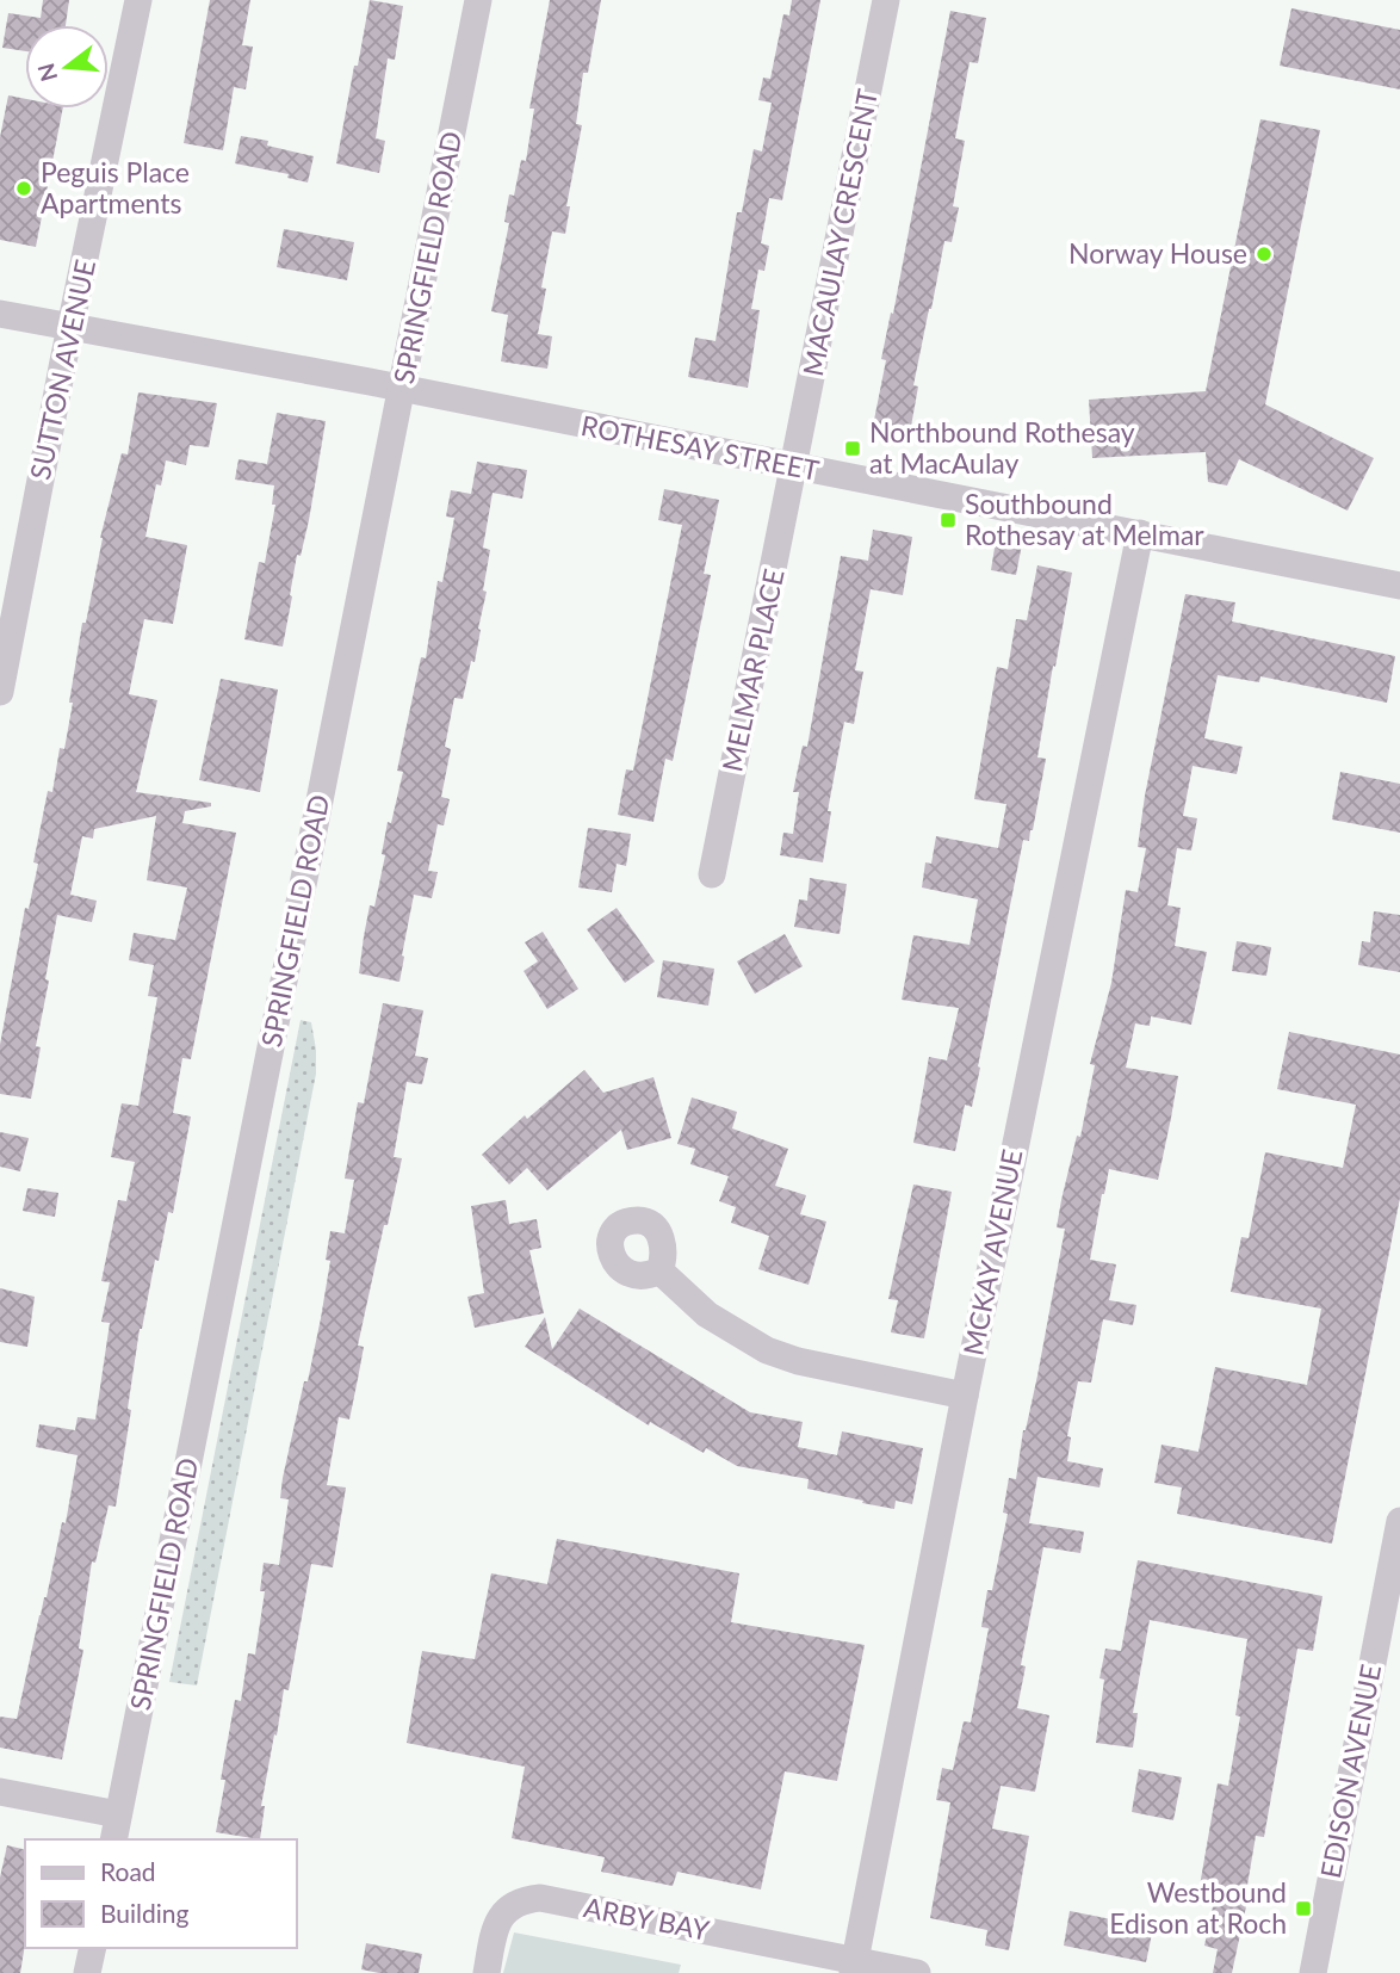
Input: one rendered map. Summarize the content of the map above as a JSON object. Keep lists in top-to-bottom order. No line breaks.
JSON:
{"streets":{"street":["MACAULAY CRESCENT","SPRINGFIELD ROAD","SUTTON AVENUE","ROTHESAY STREET","MELMAR PLACE","MCKAY AVENUE","EDISON AVENUE","ARBY BAY"]},"crossings":[["MACAULAY CRESCENT","ROTHESAY STREET"],["MACAULAY CRESCENT","MELMAR PLACE"],["SPRINGFIELD ROAD","ROTHESAY STREET"],["SUTTON AVENUE","ROTHESAY STREET"],["ROTHESAY STREET","MELMAR PLACE"],["ROTHESAY STREET","MCKAY AVENUE"],["MCKAY AVENUE","ARBY BAY"]],"places":{"other":["Peguis Place Apartments","Norway House"],"transit":["Northbound Rothesay at MacAulay","Southbound Rothesay at Melmar","Westbound Edison at Roch"]},"legend":["Road","Building"],"north":"left"}
